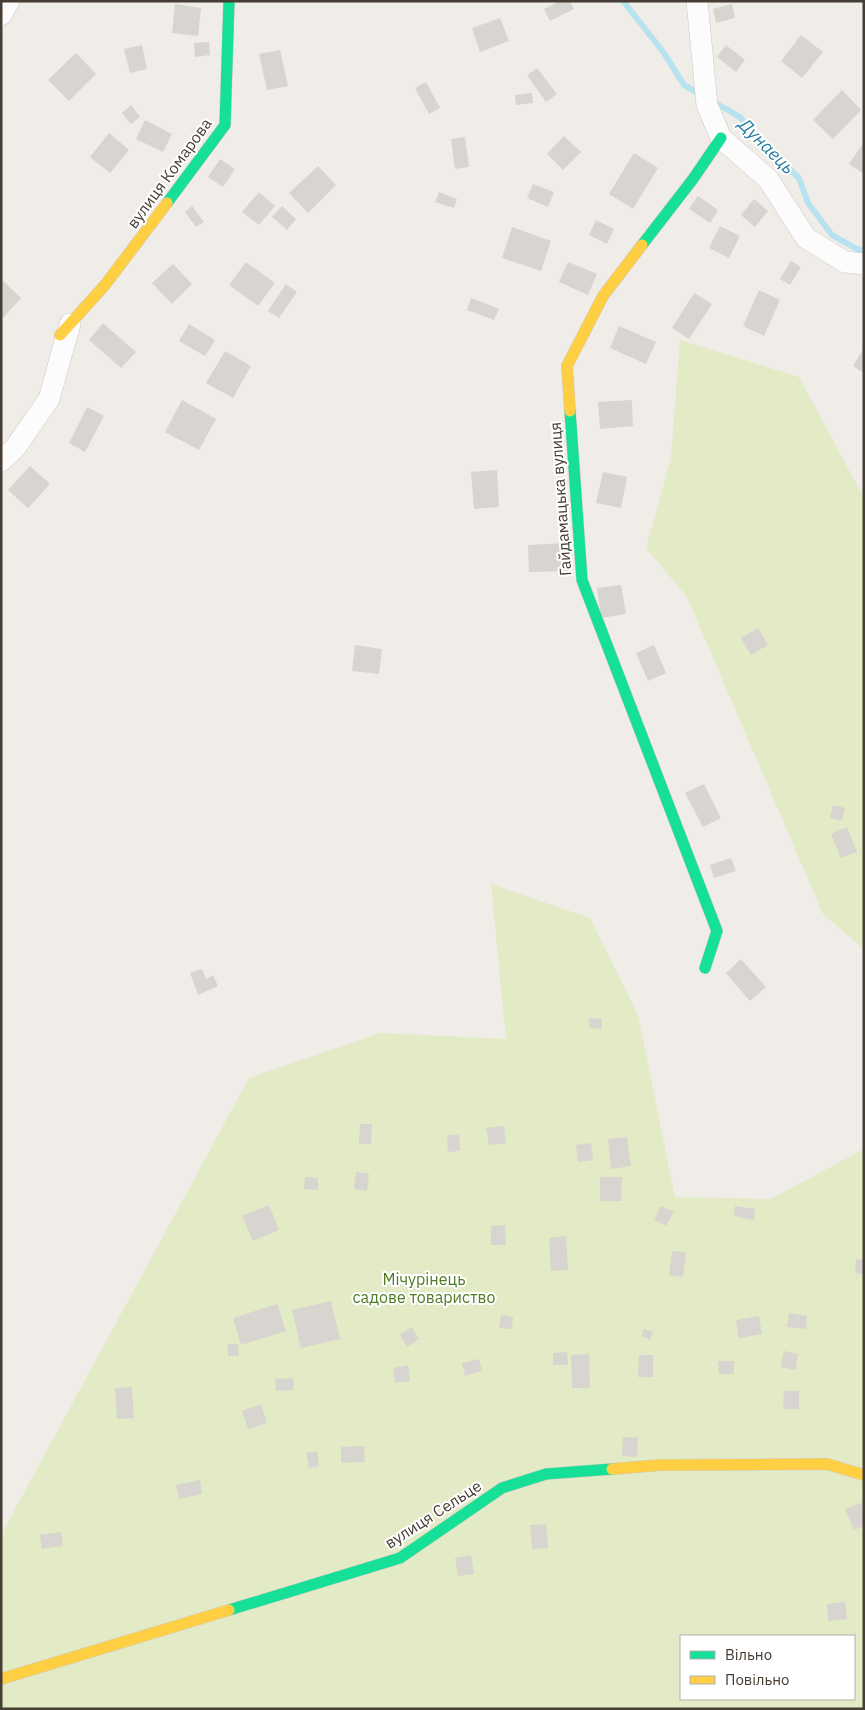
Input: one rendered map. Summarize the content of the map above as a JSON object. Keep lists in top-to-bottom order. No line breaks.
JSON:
{"streets":{"street":["вулиця Комарова","Гайдамацька вулиця","вулиця Сельце"]},"water":["Дунаець"],"parks":["Мічурінець садове товариство"],"legend":["Вільно","Повільно"]}
